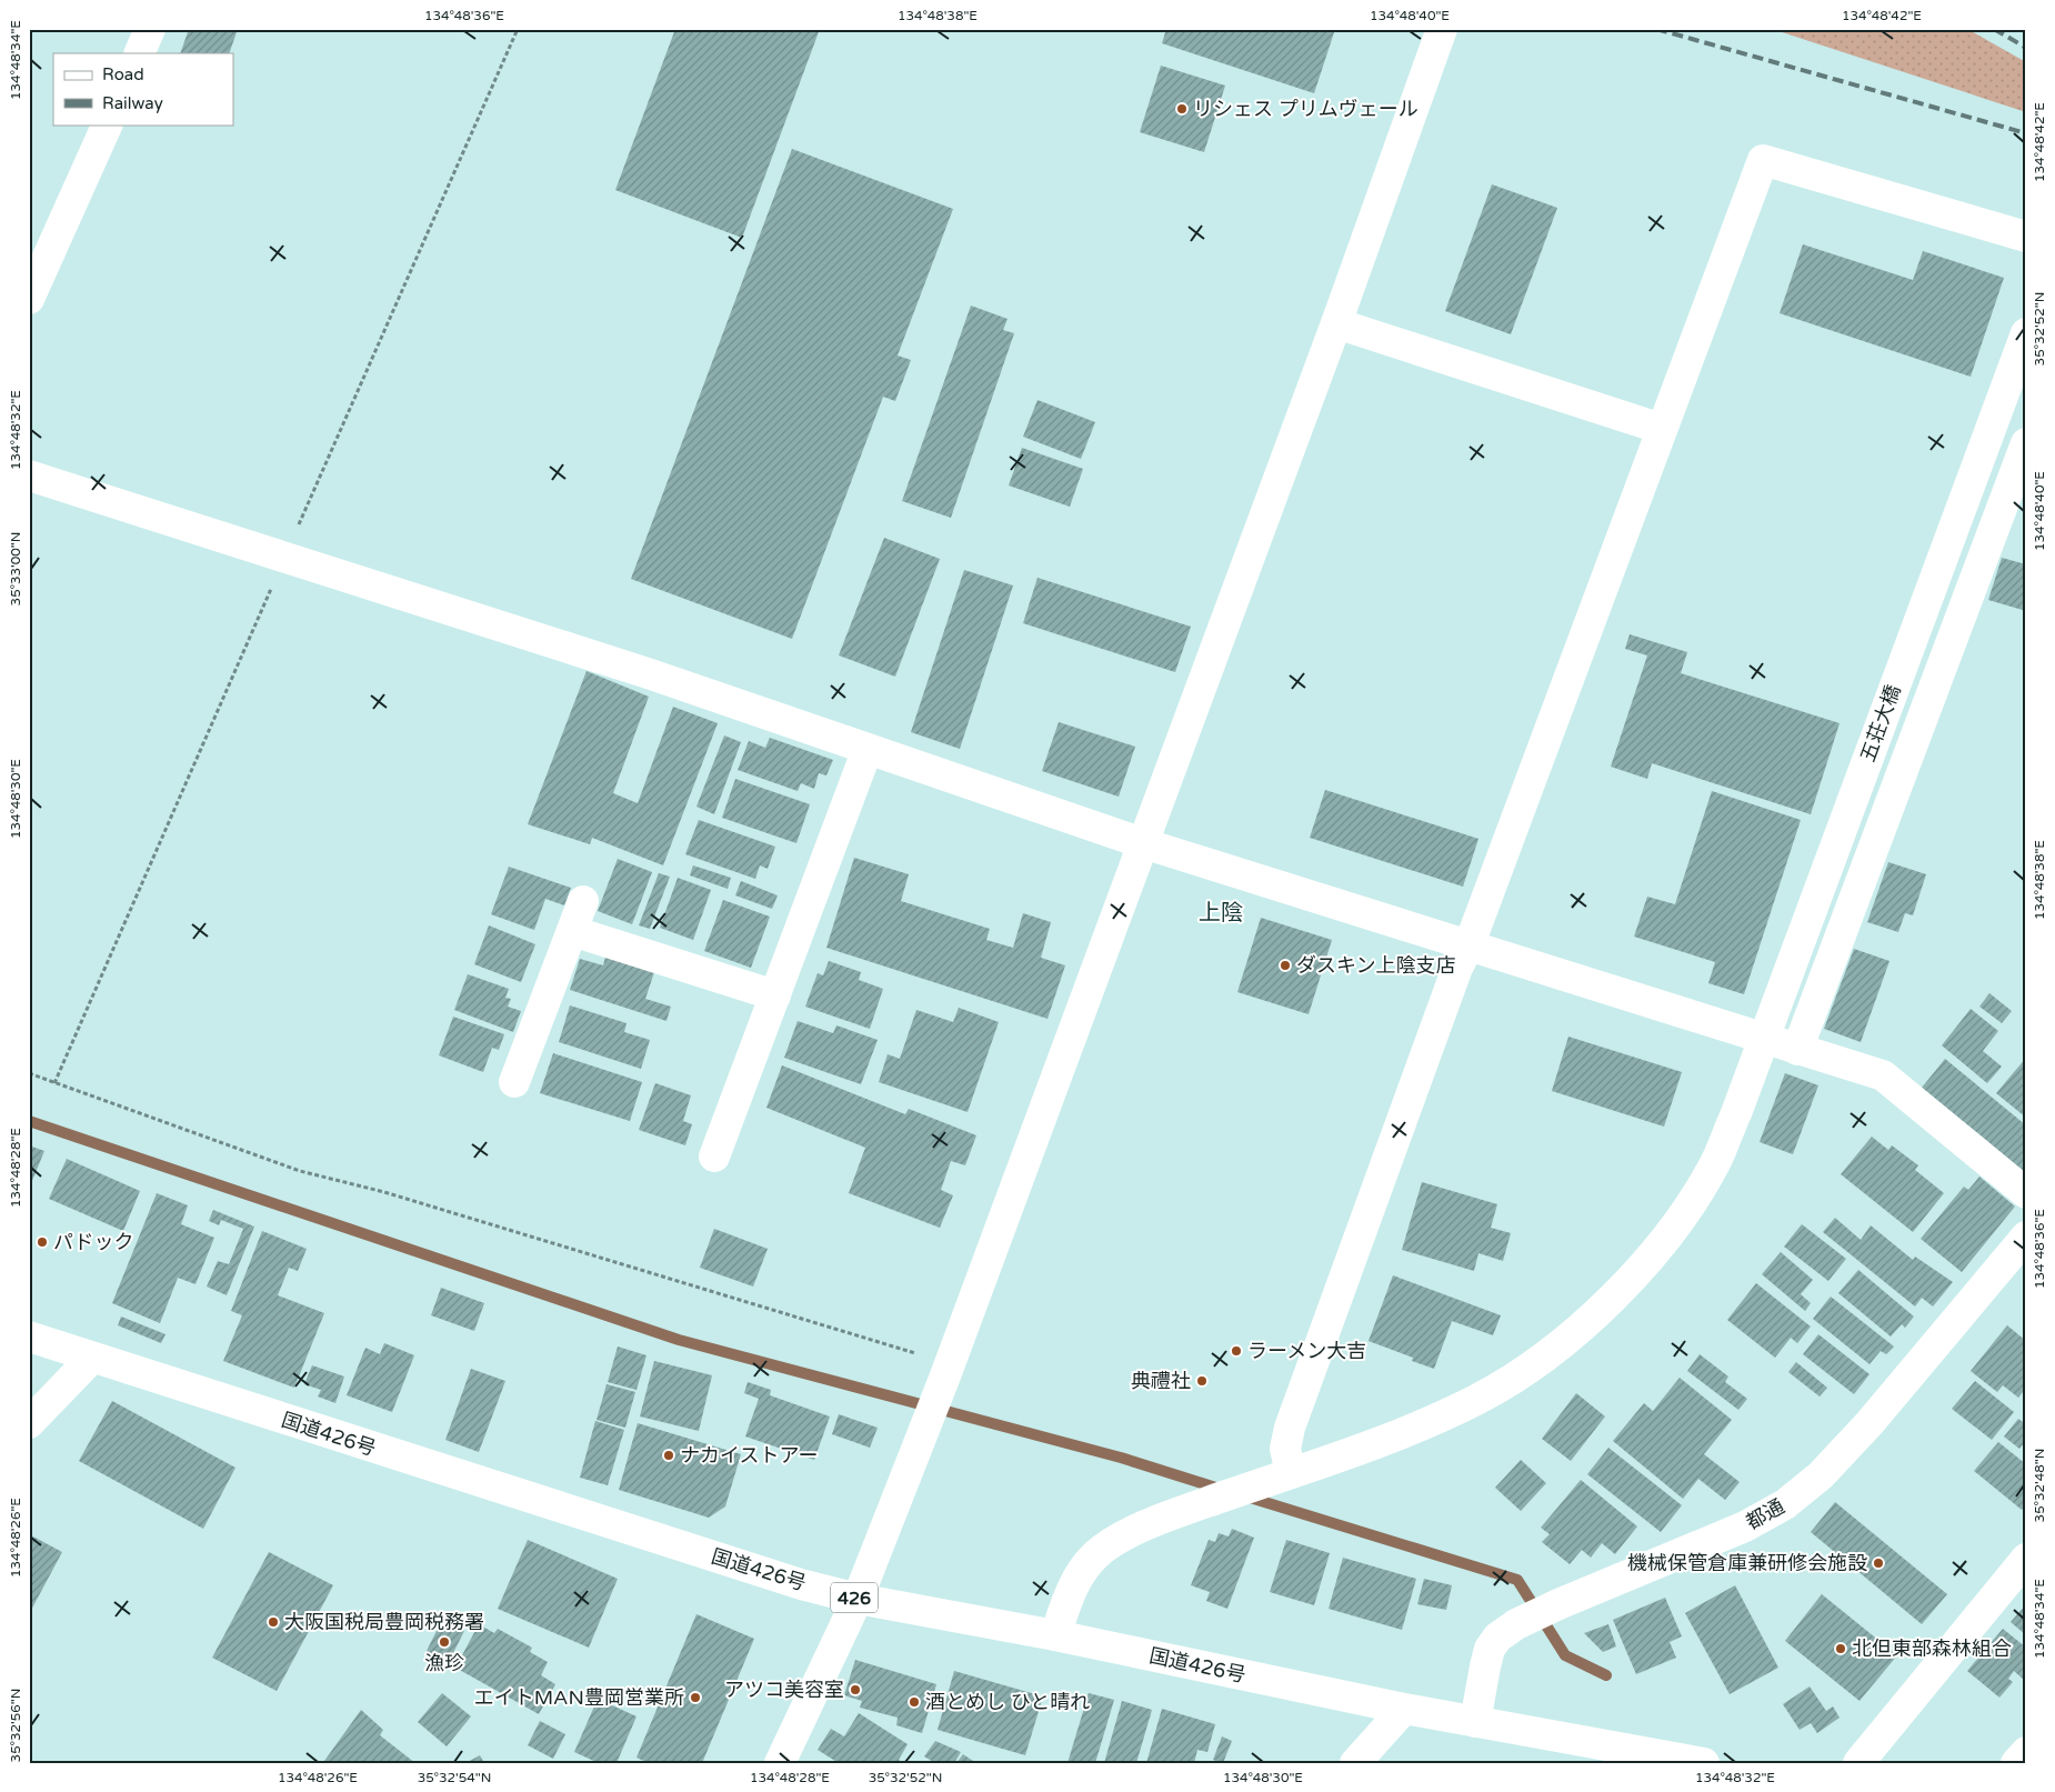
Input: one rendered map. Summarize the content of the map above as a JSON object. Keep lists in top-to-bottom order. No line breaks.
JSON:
{"streets":{"main road":["五荘大橋","国道426号","都通","426"]},"crossings":[["五荘大橋","国道426号"],["国道426号","都通"]],"districts":["上陰"],"places":["リシェス プリムヴェール","ダスキン上陰支店","パドック","ラーメン大吉","典禮社","ナカイストアー","機械保管倉庫兼研修会施設","大阪国税局豊岡税務署","漁珍","北但東部森林組合","アツコ美容室","エイトMAN豊岡営業所","酒とめし ひと晴れ"],"legend":["Road","Railway"],"coordinates":["134°48'36\"E","134°48'38\"E","134°48'40\"E","134°48'42\"E","134°48'34\"E","35°32'52\"N","134°48'32\"E","35°33'00\"N","134°48'30\"E","134°48'28\"E","35°32'48\"N","134°48'26\"E","35°32'56\"N","35°32'54\"N"]}
